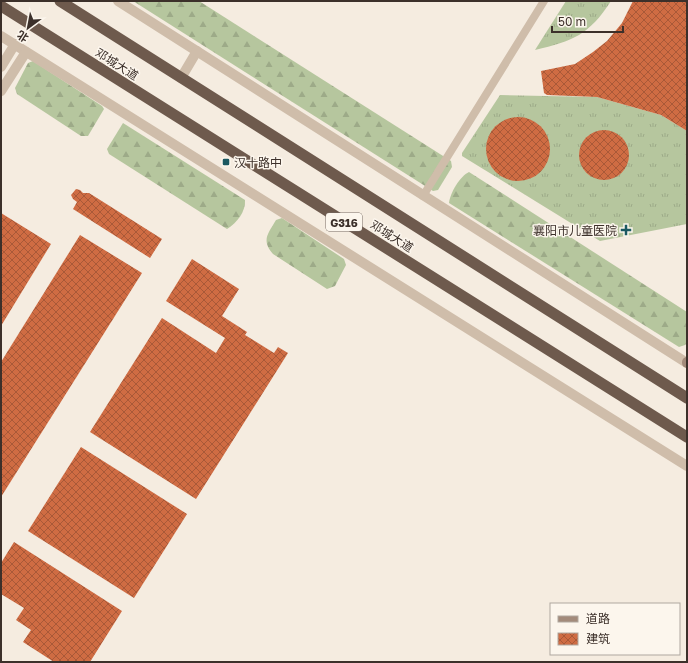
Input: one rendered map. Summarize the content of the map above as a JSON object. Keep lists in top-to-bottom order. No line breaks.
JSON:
{"streets":{"highway":["邓城大道","G316"]},"places":{"transit":["汉十路中"],"health":["襄阳市儿童医院"]},"legend":["道路","建筑"],"scale_bar":"50 m","north":"bottom left"}
